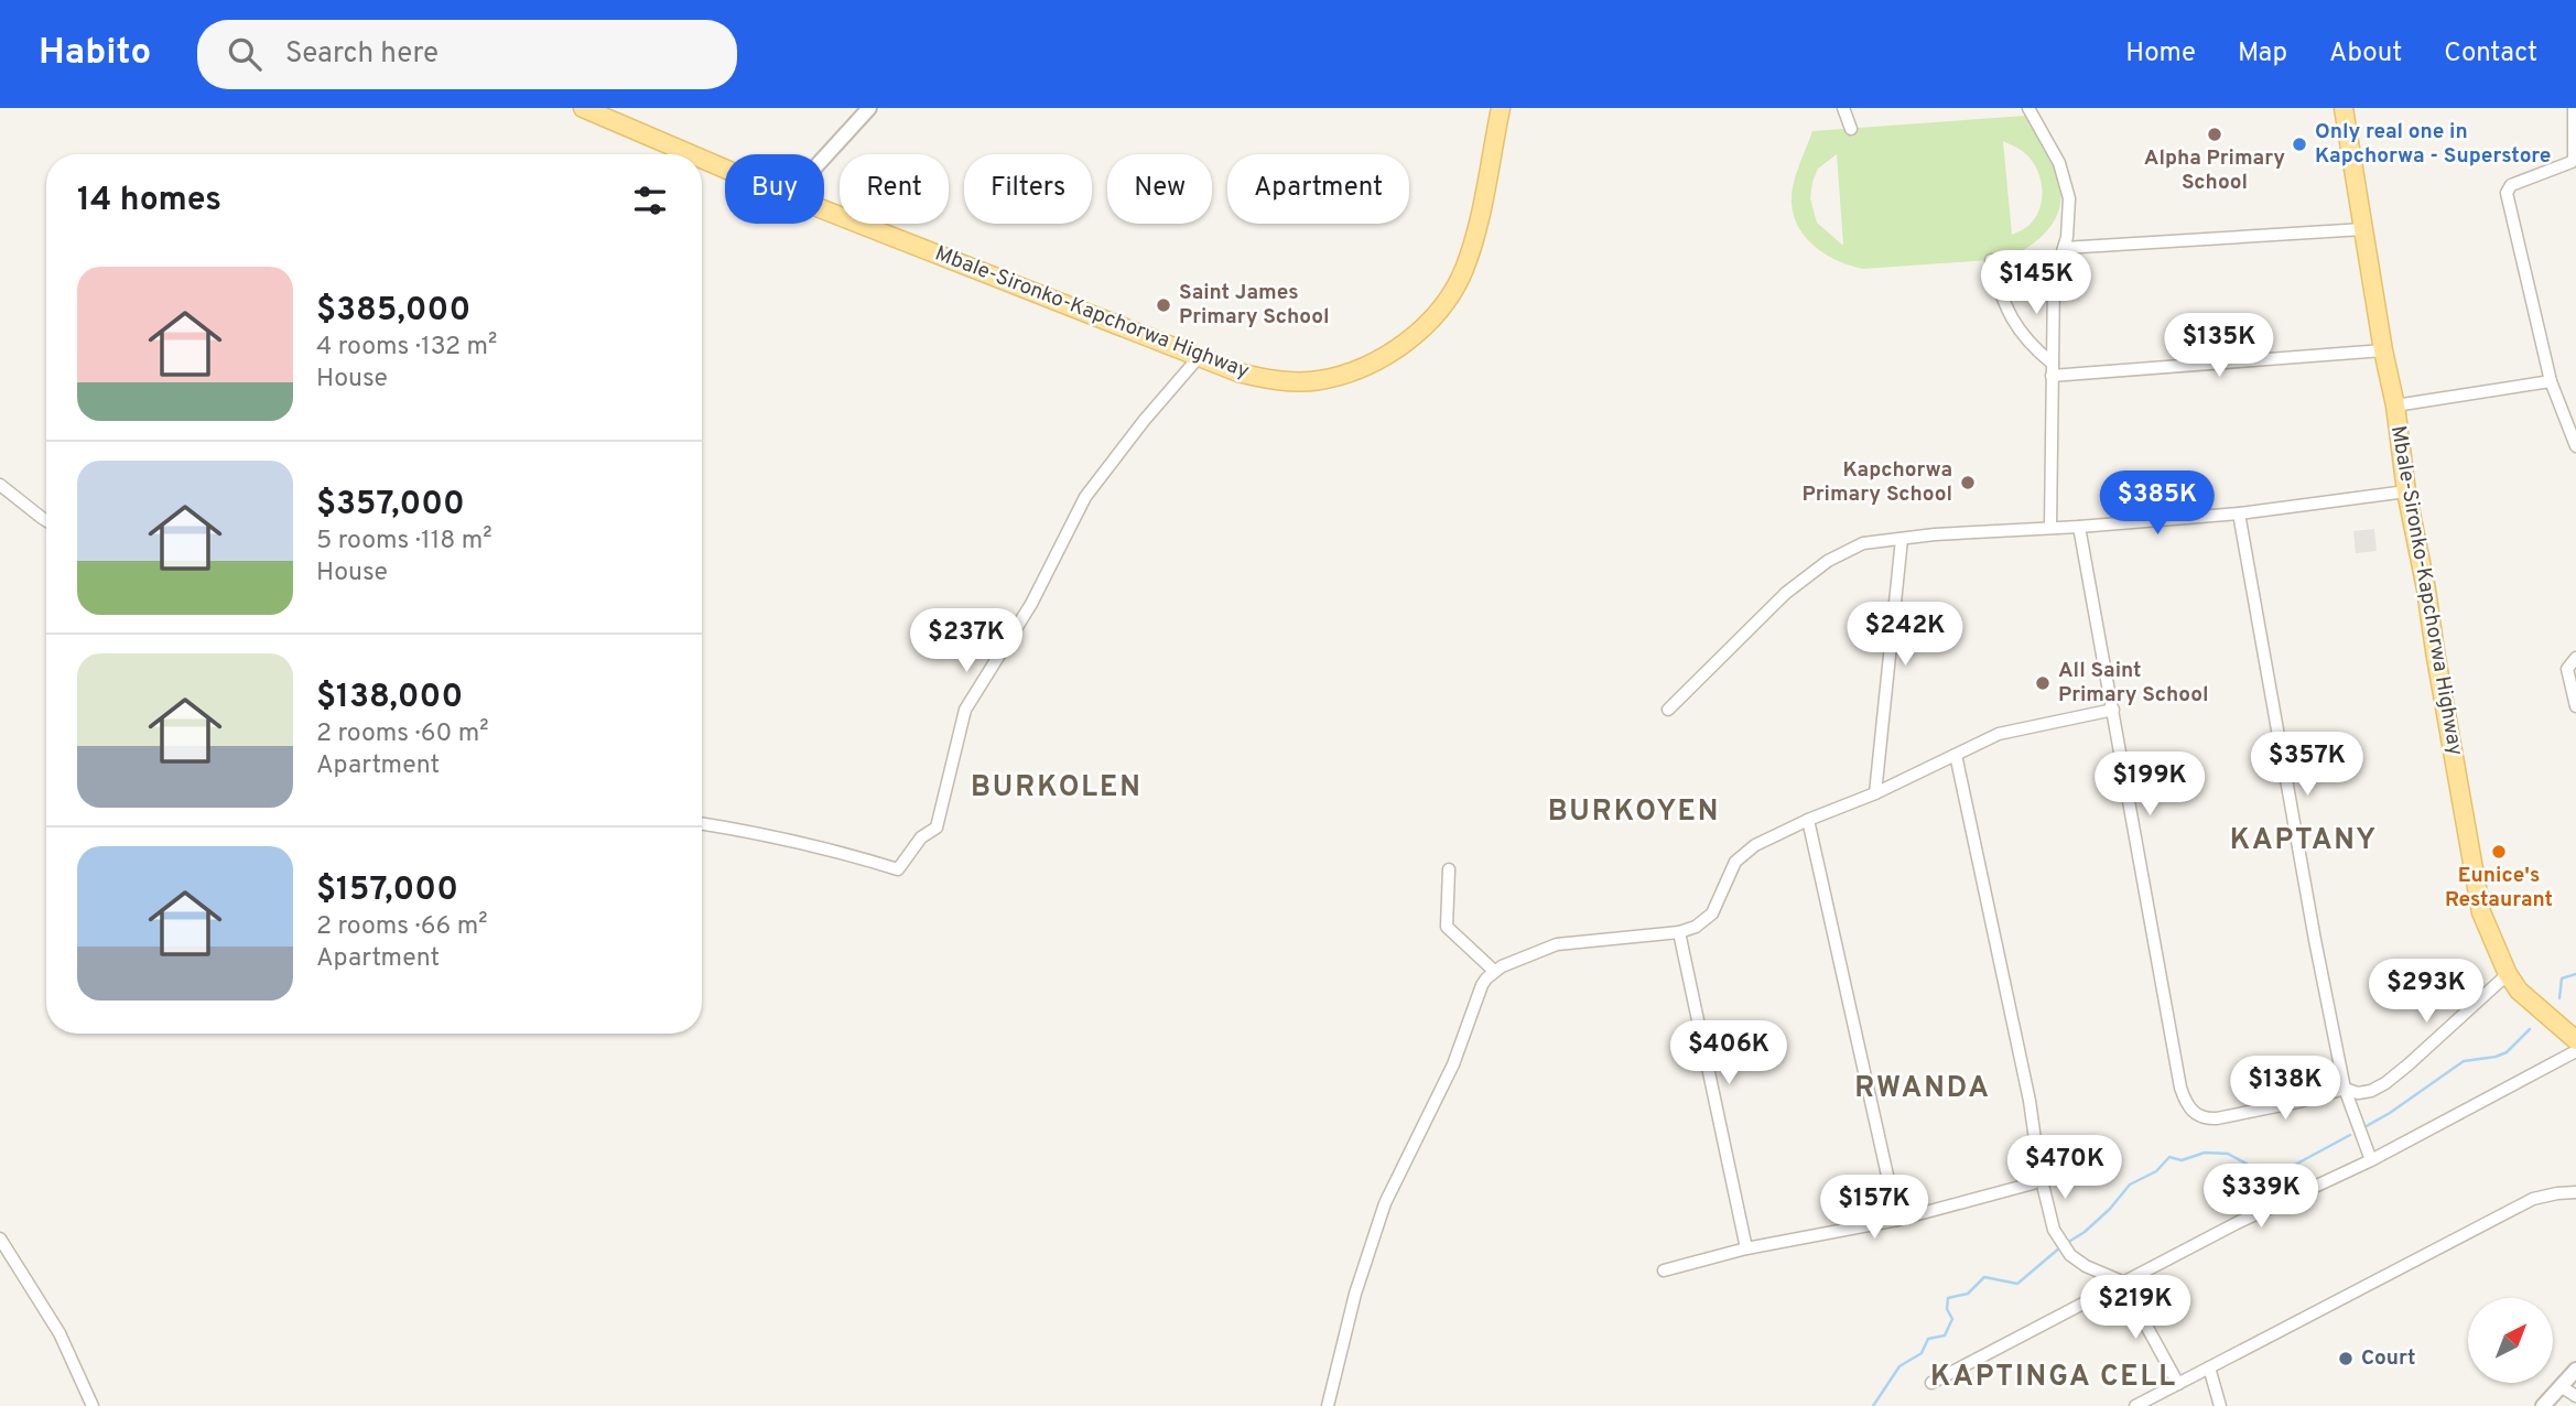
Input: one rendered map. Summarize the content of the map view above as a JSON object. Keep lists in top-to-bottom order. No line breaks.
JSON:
{"streets":{"main road":["Mbale-Sironko-Kapchorwa Highway"]},"districts":["BURKOLEN","BURKOYEN","KAPTANY","RWANDA","KAPTINGA CELL"],"places":["Alpha Primary School","Only real one in Kapchorwa - Superstore","Saint James Primary School","Kapchorwa Primary School","All Saint Primary School","Eunice's Restaurant","Court"],"north":"top right","page":{"header":"Habito","search":"Search here","nav":["Home","Map","About","Contact"],"chip":["Buy","Rent","Filters","New","Apartment"],"heading":"14 homes","list":[{"name":"$385,000","note":"4 rooms · 132 m² · House"},{"name":"$357,000","note":"5 rooms · 118 m² · House"},{"name":"$138,000","note":"2 rooms · 60 m² · Apartment"},{"name":"$157,000","note":"2 rooms · 66 m² · Apartment"}],"price":["$145K","$135K","$385K","$242K","$237K","$357K","$199K","$293K","$406K","$138K","$470K","$339K","$157K","$219K"]}}
